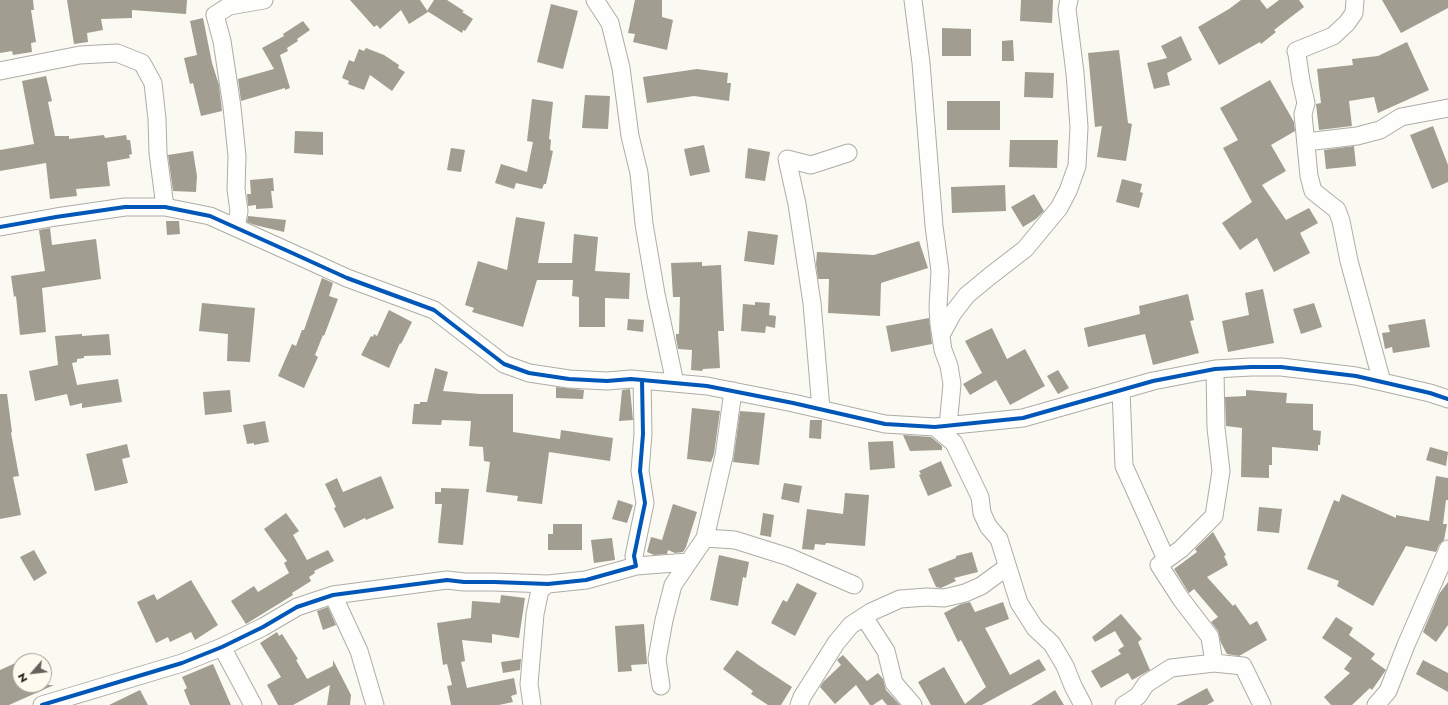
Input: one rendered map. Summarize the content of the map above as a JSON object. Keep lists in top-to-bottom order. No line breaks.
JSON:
{"north":"bottom left"}
